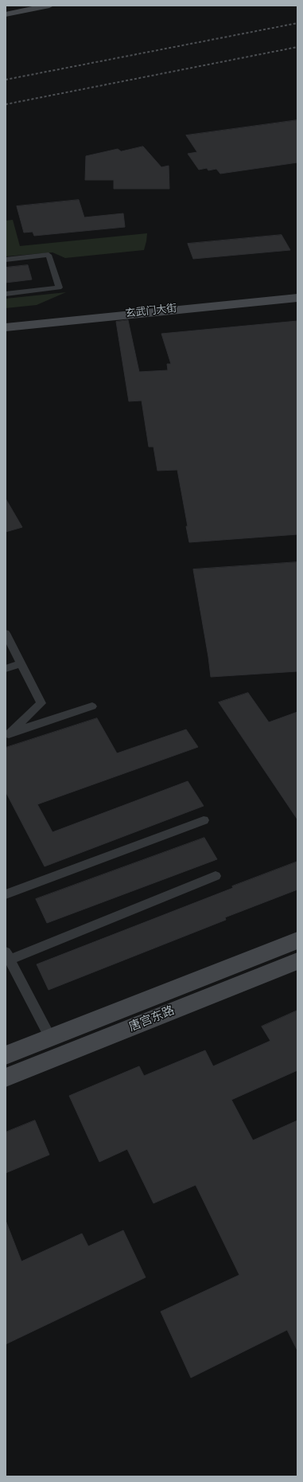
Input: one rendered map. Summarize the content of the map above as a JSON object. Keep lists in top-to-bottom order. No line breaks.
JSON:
{"streets":{"main road":["玄武门大街","唐宫东路"]}}
